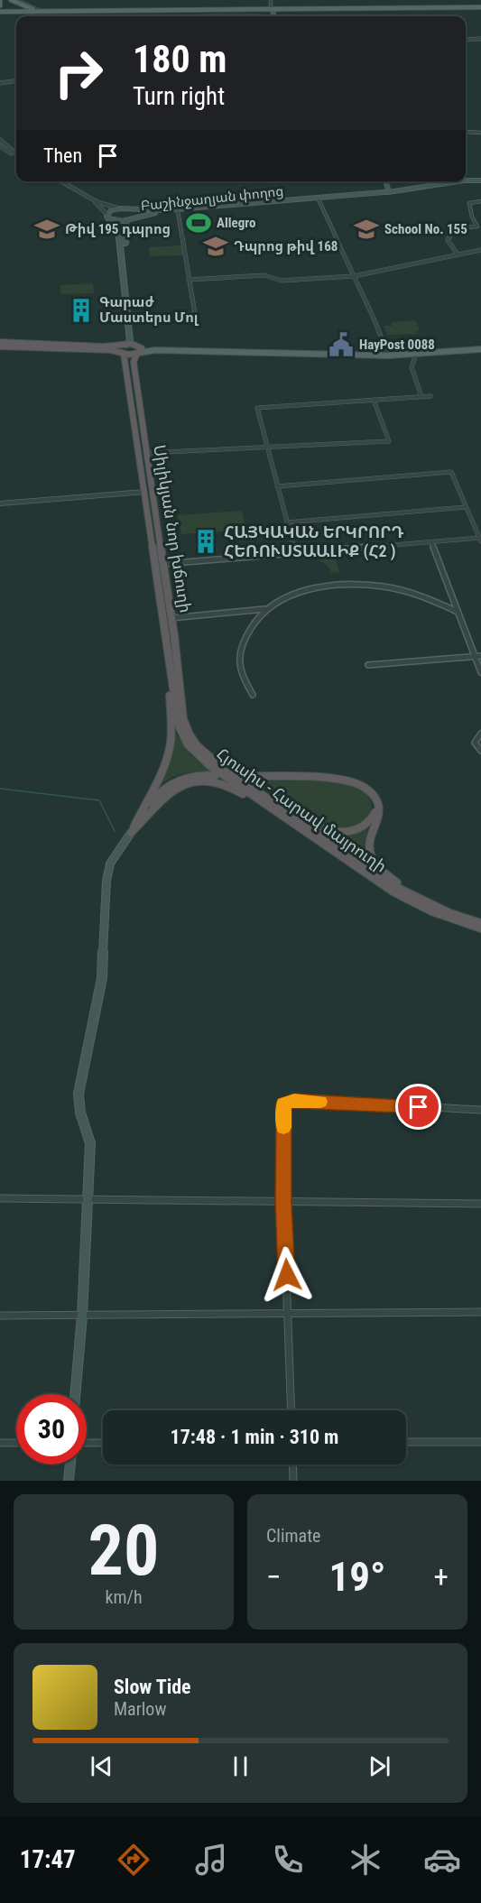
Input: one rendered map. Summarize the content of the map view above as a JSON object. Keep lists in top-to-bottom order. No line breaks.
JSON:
{"streets":{"highway":["Սիլիկյան նոր խճուղի","Հյուսիս - Հարավ մայրուղի"],"main road":["Բաշինջաղյան փողոց"]},"crossings":[["Սիլիկյան նոր խճուղի","Հյուսիս - Հարավ մայրուղի"]],"places":{"sports":["Allegro"],"school or university":["Թիվ 195 դպրոց","School No. 155","Դպրոց թիվ 168"],"building":["Գարաժ Մաստերս Մոլ","ՀԱՅԿԱԿԱՆ ԵՐԿՐՈՐԴ ՀԵՌՈՒՍՏԱԱԼԻՔ (Հ2 )"],"public building":["HayPost 0088"]},"page":{"turn":["180 m","Turn right"],"then":"Then","limit":"30","trip":"17:48 · 1 min · 310 m","tile":[["20","km/h"],"Climate"],"heat":["−","19°","+"],"song":["Slow Tide","Marlow"],"tabs":"17:47"}}
